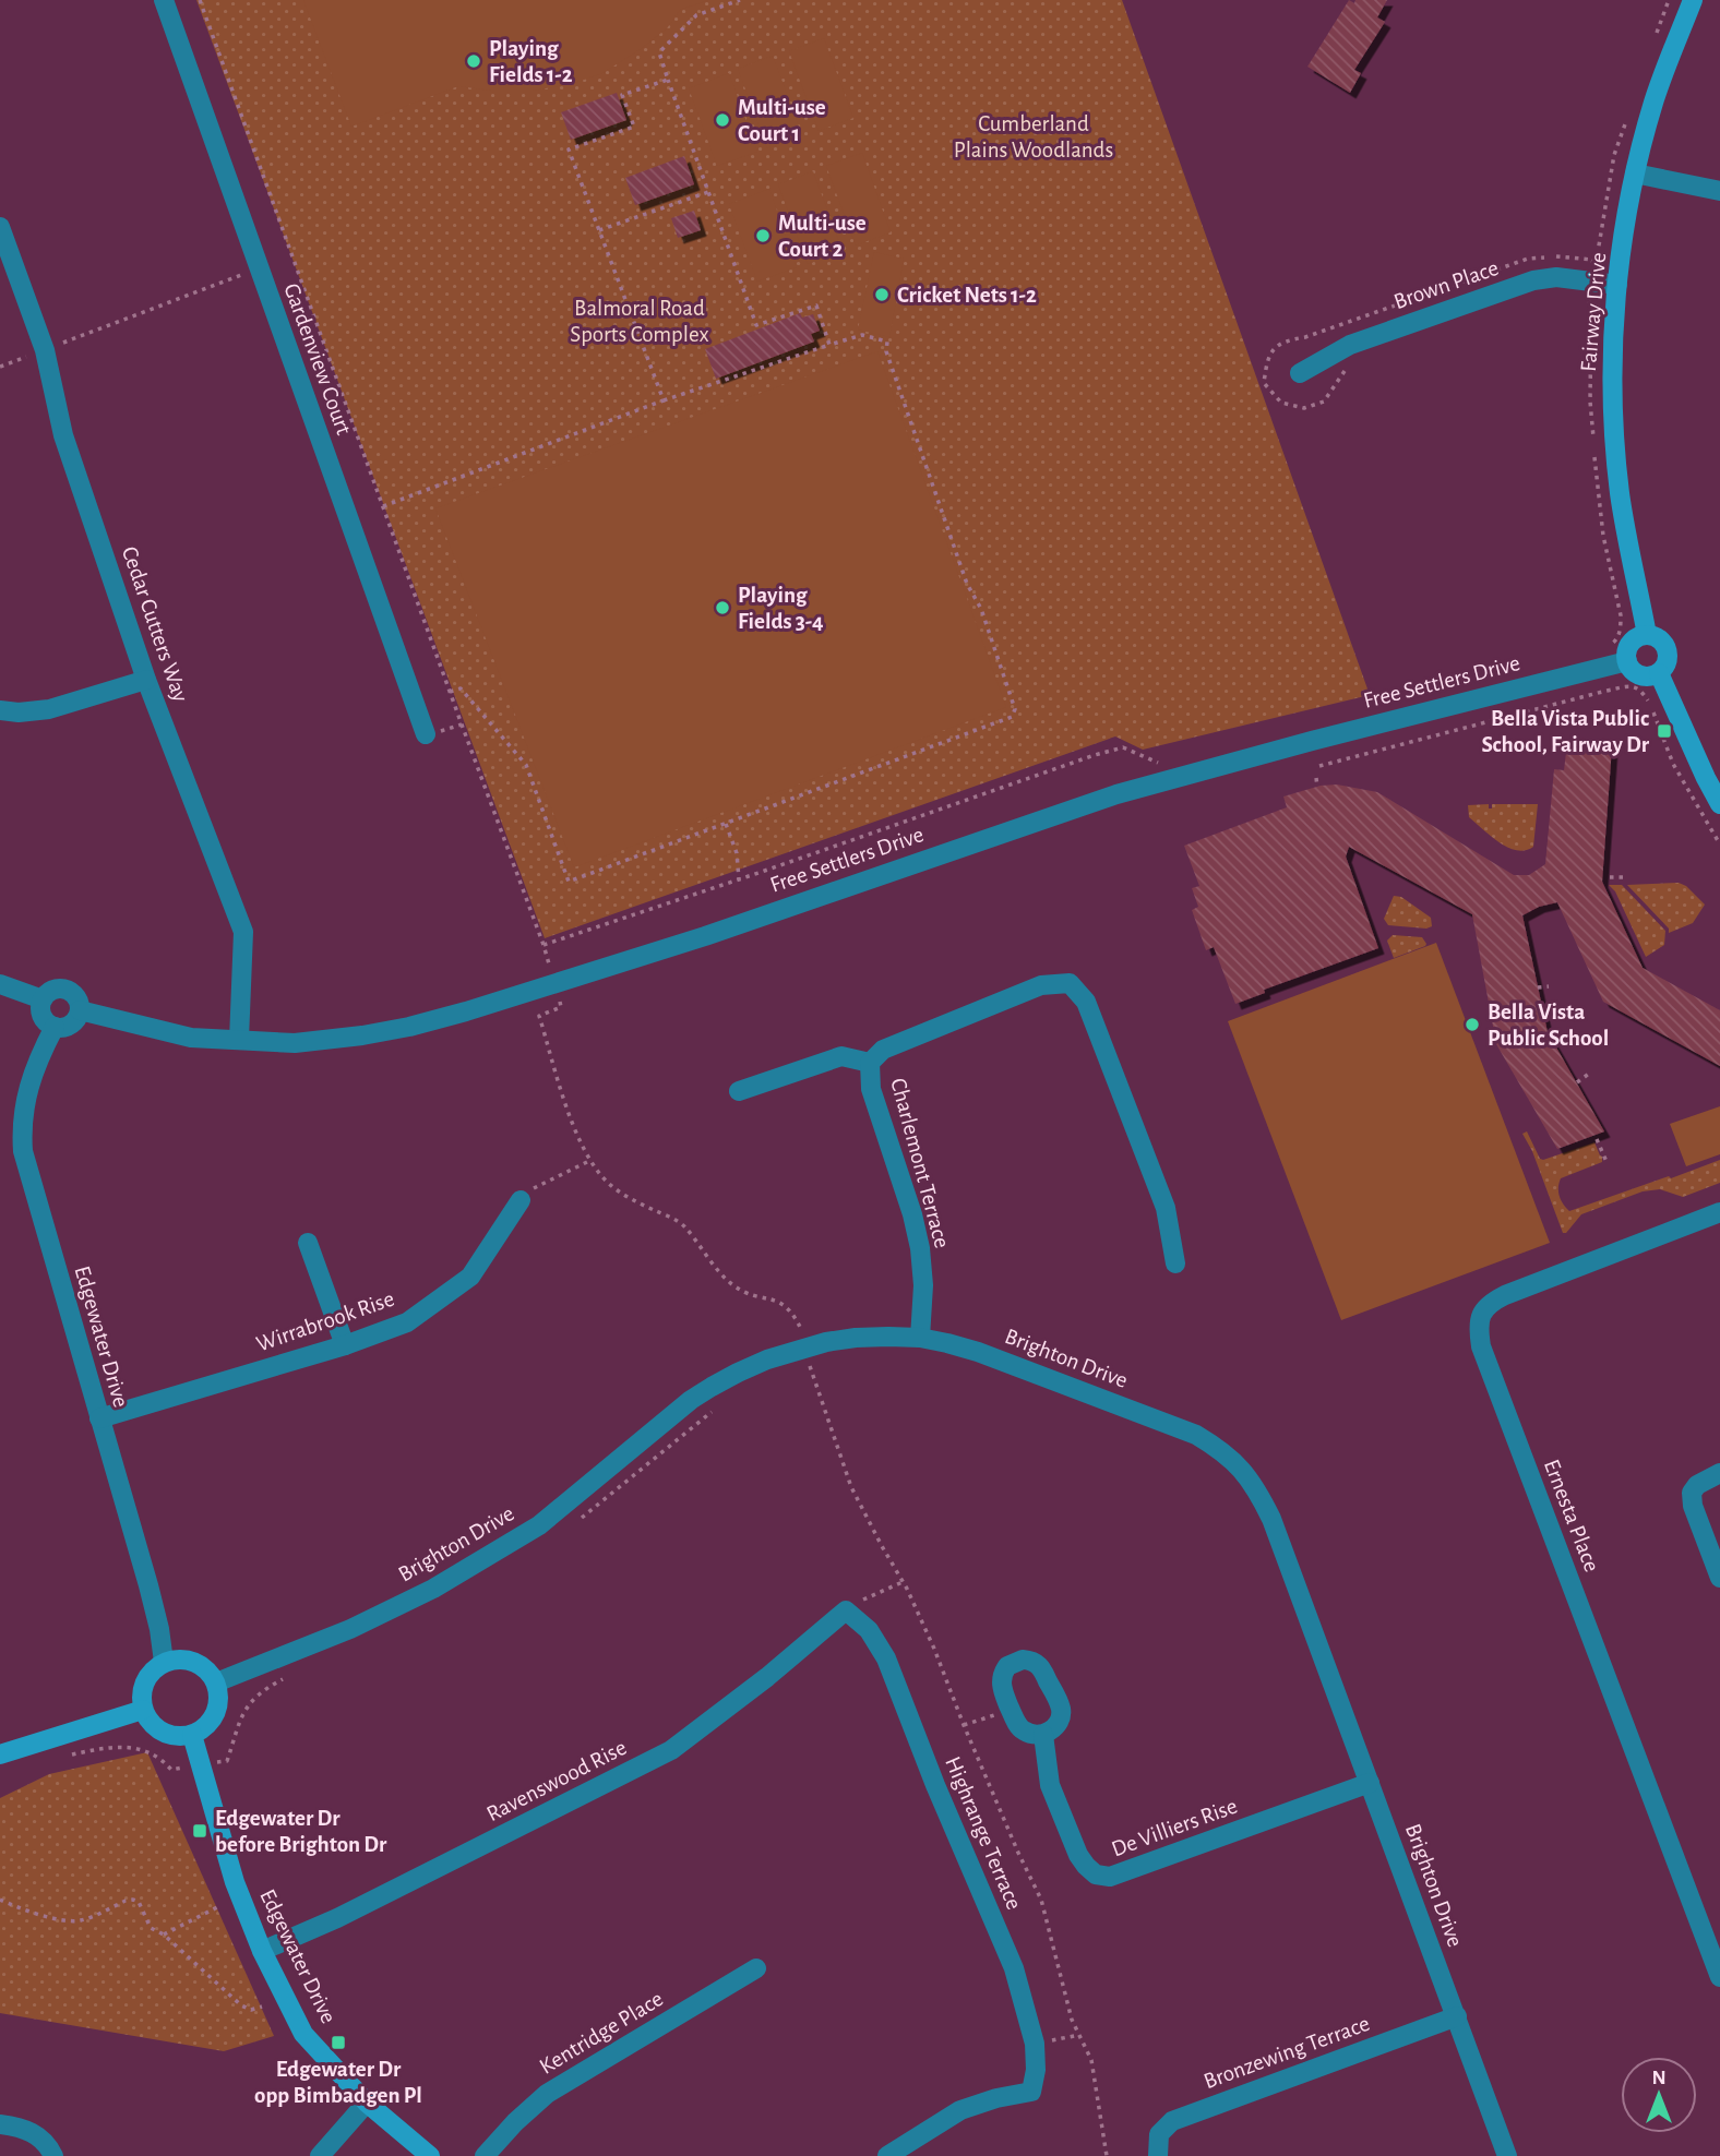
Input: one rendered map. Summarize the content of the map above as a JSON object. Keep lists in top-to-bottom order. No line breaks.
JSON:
{"streets":{"street":["Brown Place","Fairway Drive","Gardenview Court","Cedar Cutters Way","Free Settlers Drive","Charlemont Terrace","Wirrabrook Rise","Edgewater Drive","Brighton Drive","Ernesta Place","Ravenswood Rise","De Villiers Rise","Highrange Terrace","Kentridge Place","Bronzewing Terrace"]},"crossings":[["Brown Place","Fairway Drive"],["Fairway Drive","Free Settlers Drive"],["Cedar Cutters Way","Free Settlers Drive"],["Free Settlers Drive","Edgewater Drive"],["Charlemont Terrace","Brighton Drive"],["Wirrabrook Rise","Edgewater Drive"],["Edgewater Drive","Brighton Drive"],["Edgewater Drive","Ravenswood Rise"],["Brighton Drive","De Villiers Rise"],["Brighton Drive","Bronzewing Terrace"],["Ravenswood Rise","Highrange Terrace"]],"parks":["Cumberland Plains Woodlands","Balmoral Road Sports Complex"],"places":{"other":["Playing Fields 1-2","Multi-use Court 1","Multi-use Court 2","Cricket Nets 1-2","Playing Fields 3-4","Bella Vista Public School"],"transit":["Bella Vista Public School, Fairway Dr","Edgewater Dr before Brighton Dr","Edgewater Dr opp Bimbadgen Pl"]},"north":"top"}
